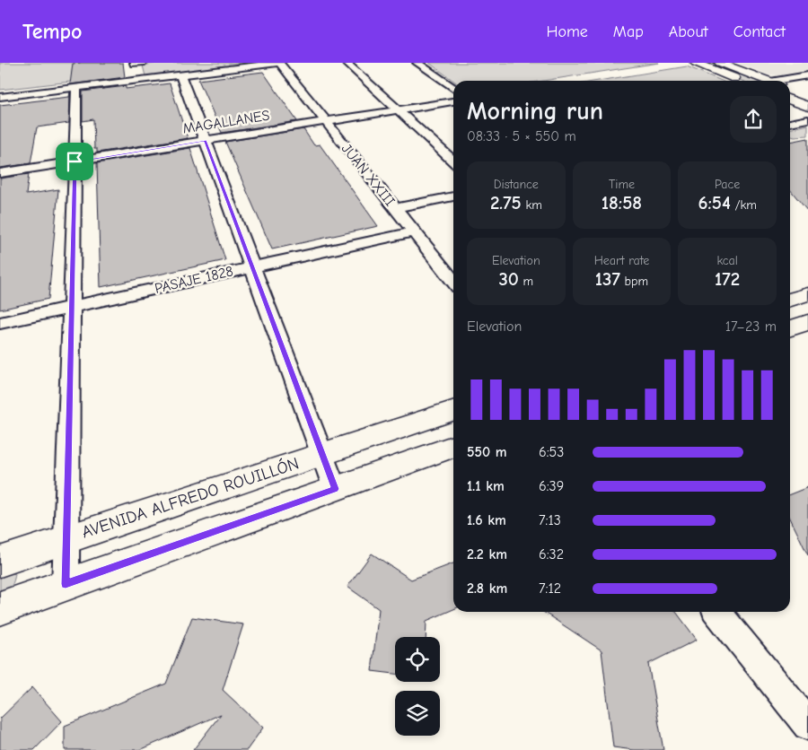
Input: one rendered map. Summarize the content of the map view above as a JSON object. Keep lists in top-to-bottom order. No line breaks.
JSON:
{"streets":{"street":["MAGALLANES","JUAN XXIII","PASAJE 1828","AVENIDA ALFREDO ROUILLÓN"]},"crossings":[["MAGALLANES","JUAN XXIII"],["JUAN XXIII","PASAJE 1828"]],"page":{"header":"Tempo","nav":["Home","Map","About","Contact"],"heading":["Morning run","08:33 · 5 × 550 m"],"stats":[["Distance","2.75 km"],["Time","18:58"],["Pace","6:54 /km"],["Elevation","30 m"],["Heart rate","137 bpm"],["kcal","172"]],"chart":["Elevation","17–23 m"],"list":[{"name":"550 m","note":"6:53"},{"name":"1.1 km","note":"6:39"},{"name":"1.6 km","note":"7:13"},{"name":"2.2 km","note":"6:32"},{"name":"2.8 km","note":"7:12"}]}}
